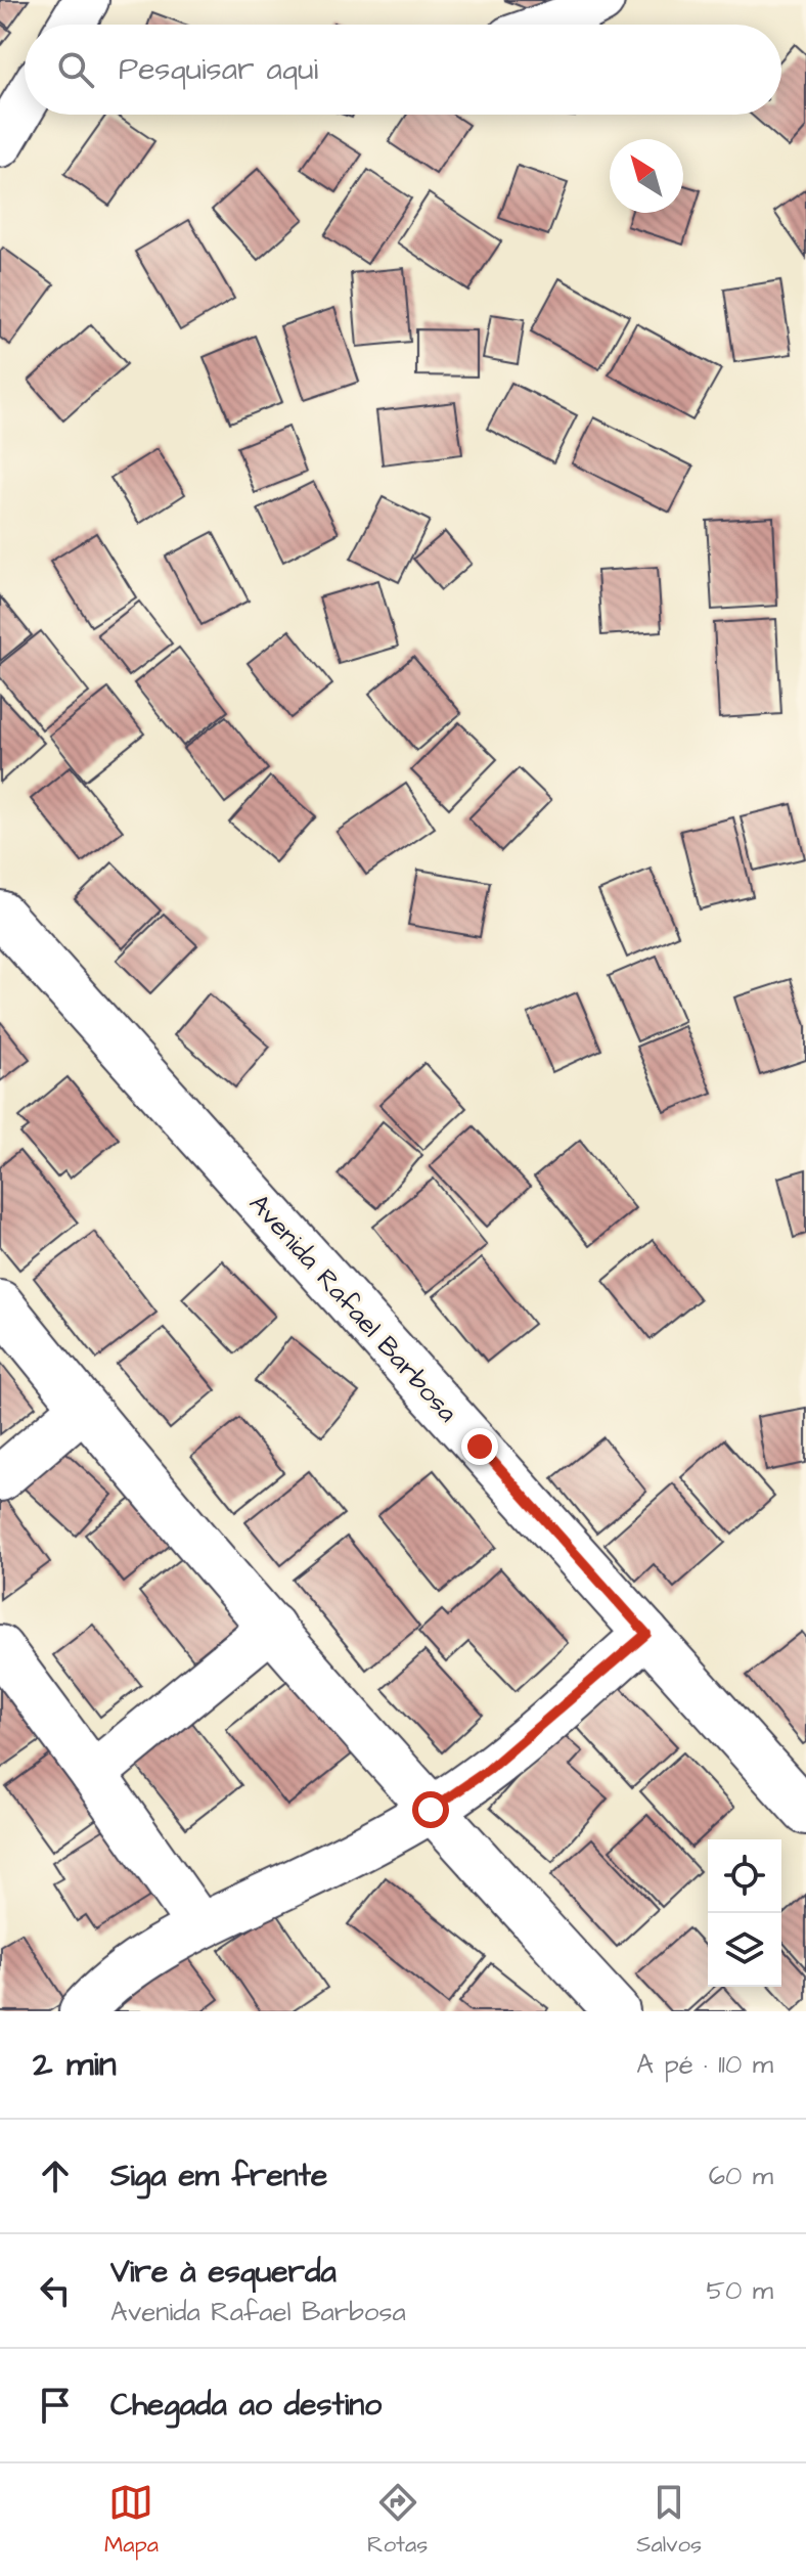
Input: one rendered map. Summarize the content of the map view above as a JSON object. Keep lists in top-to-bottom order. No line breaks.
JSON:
{"streets":{"street":["Avenida Rafael Barbosa"]},"north":"top left","page":{"search":"Pesquisar aqui","heading":["2 min","A pé · 110 m"],"list":[["Siga em frente","60 m"],["Vire à esquerda","Avenida Rafael Barbosa","50 m"],"Chegada ao destino"],"nav":["Mapa","Rotas","Salvos"]}}
